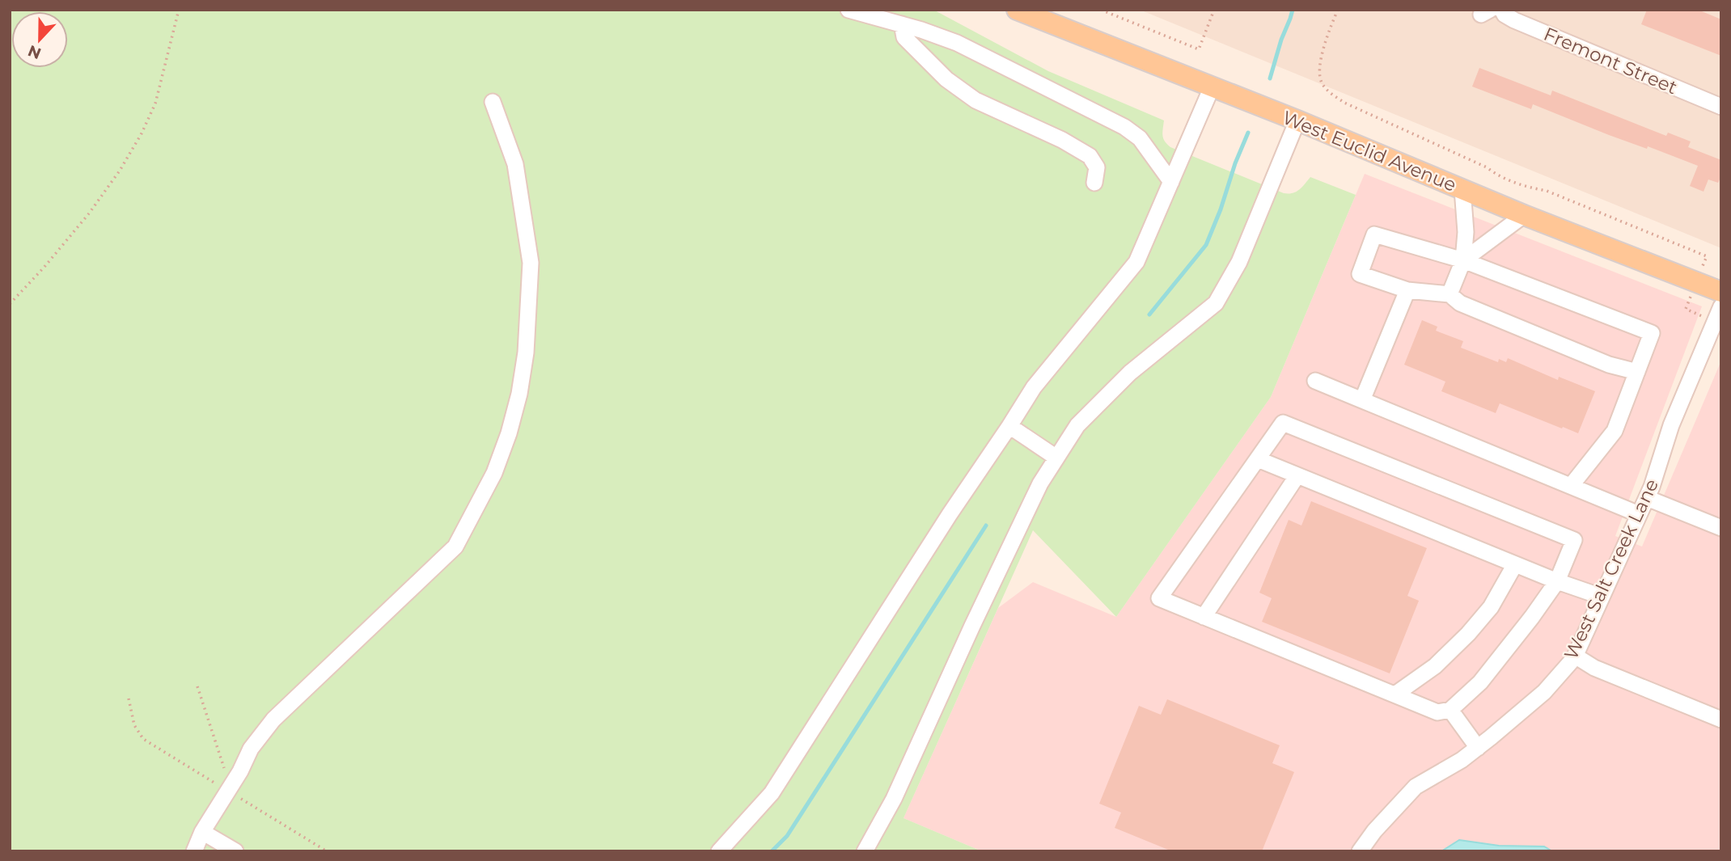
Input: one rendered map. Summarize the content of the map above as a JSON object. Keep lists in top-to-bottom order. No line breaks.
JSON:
{"streets":{"main road":["West Euclid Avenue"],"street":["Fremont Street","West Salt Creek Lane"]},"north":"bottom"}
